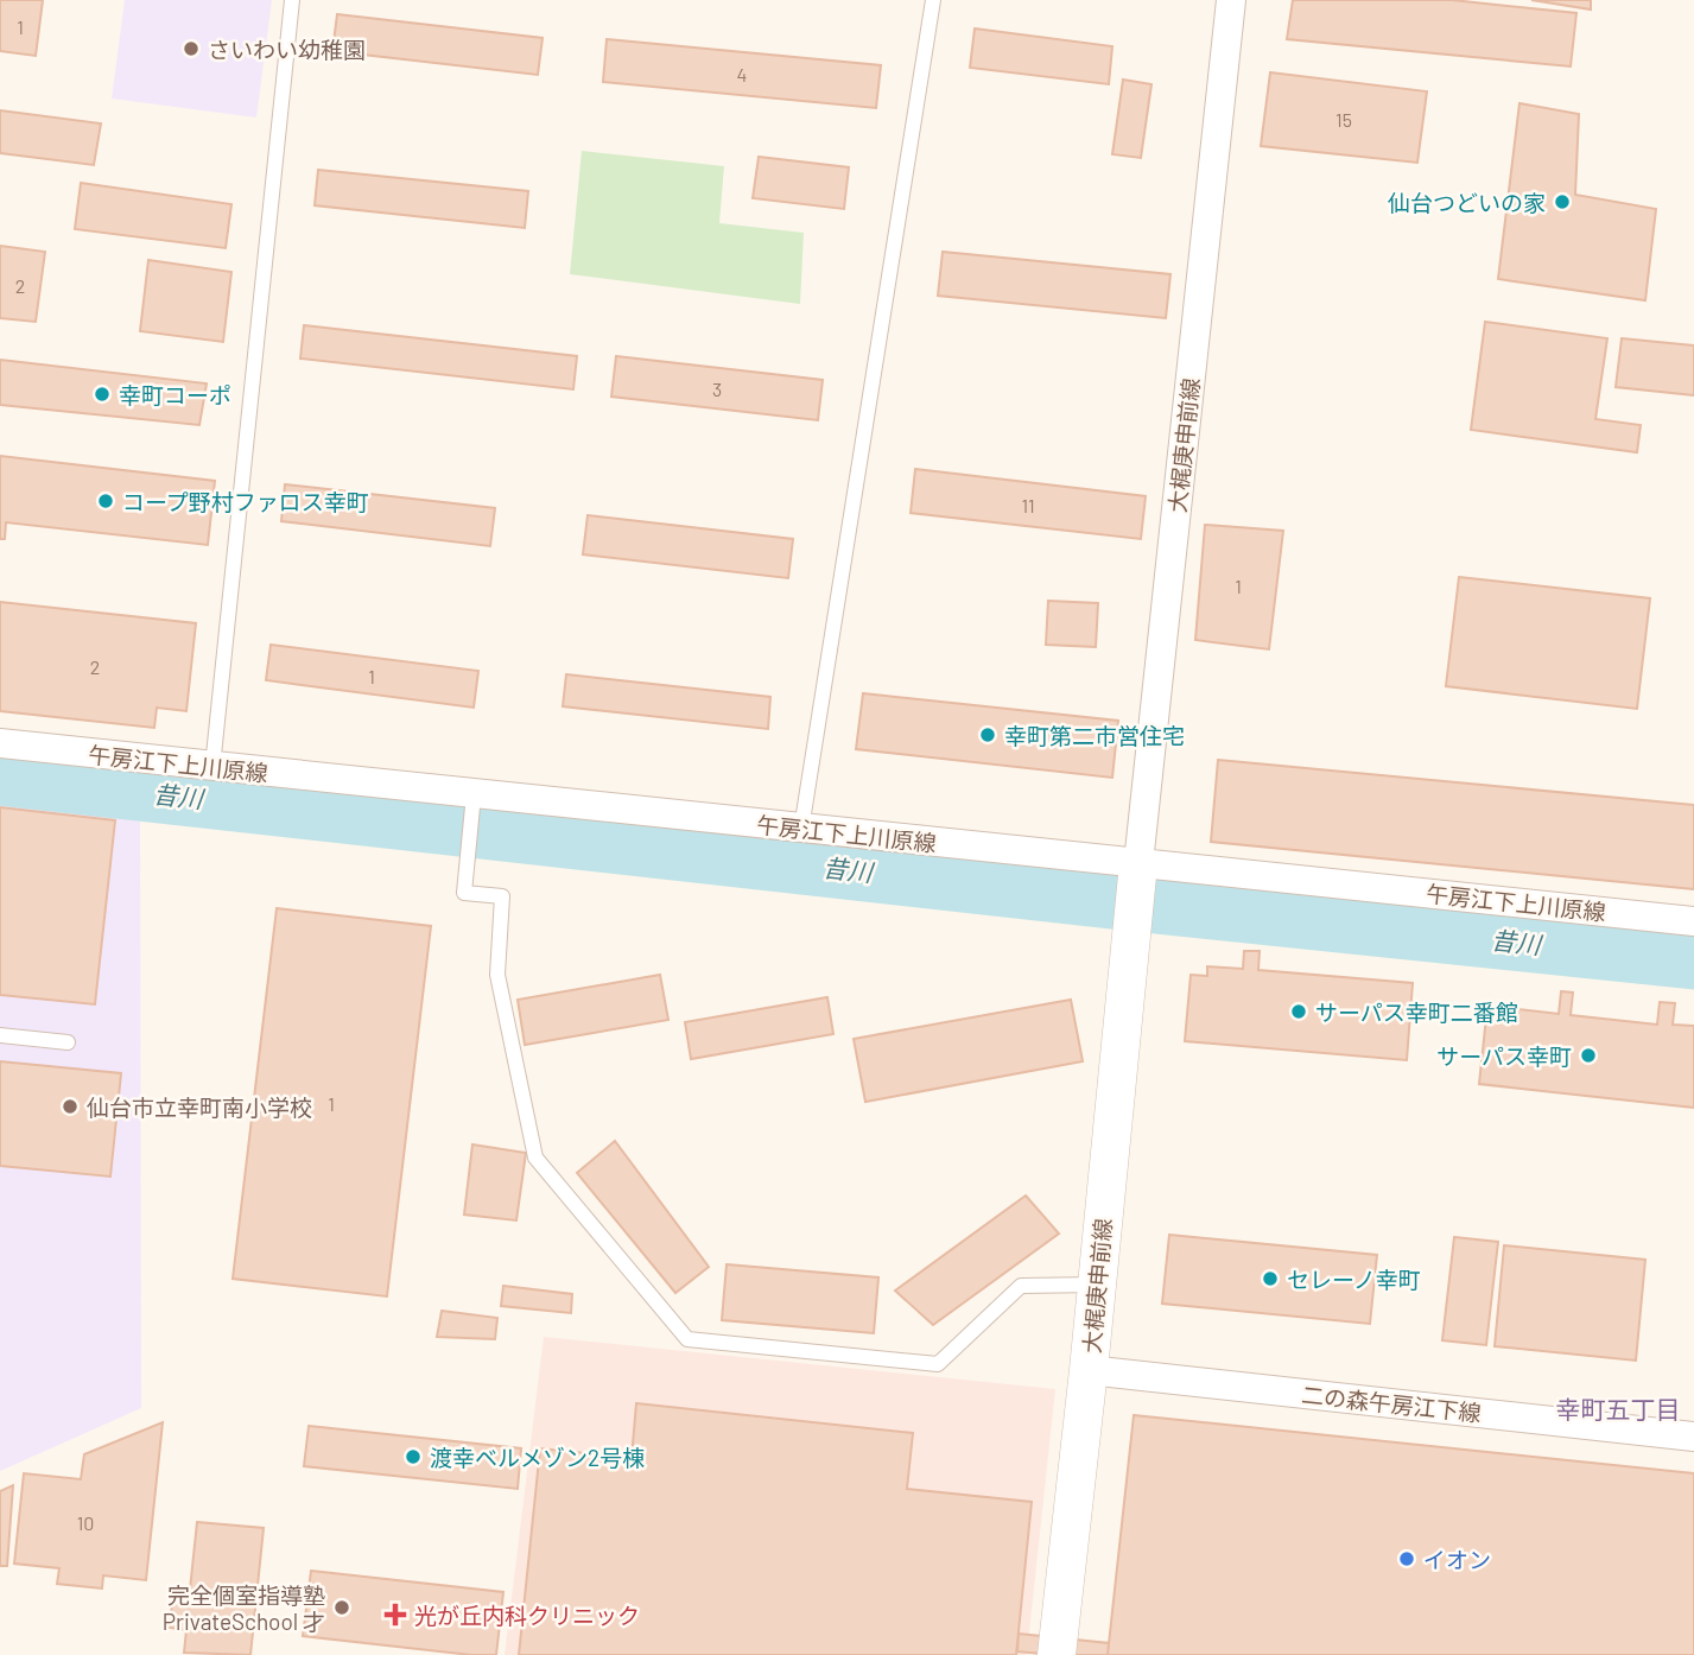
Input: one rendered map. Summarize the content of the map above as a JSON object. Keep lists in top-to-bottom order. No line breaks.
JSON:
{"streets":{"street":["大梶庚申前線","午房江下上川原線","二の森午房江下線"]},"crossings":[["大梶庚申前線","午房江下上川原線"],["大梶庚申前線","二の森午房江下線"]],"districts":["幸町五丁目"],"water":["昔川"],"places":{"other":["さいわい幼稚園","仙台つどいの家","幸町コーポ","コープ野村ファロス幸町","幸町第二市営住宅","サーパス幸町二番館","サーパス幸町","仙台市立幸町南小学校","セレーノ幸町","渡幸ベルメゾン2号棟","イオン","完全個室指導塾 PrivateSchool 才"],"health":["光が丘内科クリニック"]},"house_numbers":["1","4","15","2","3","11","1","2","1","1","10"]}
